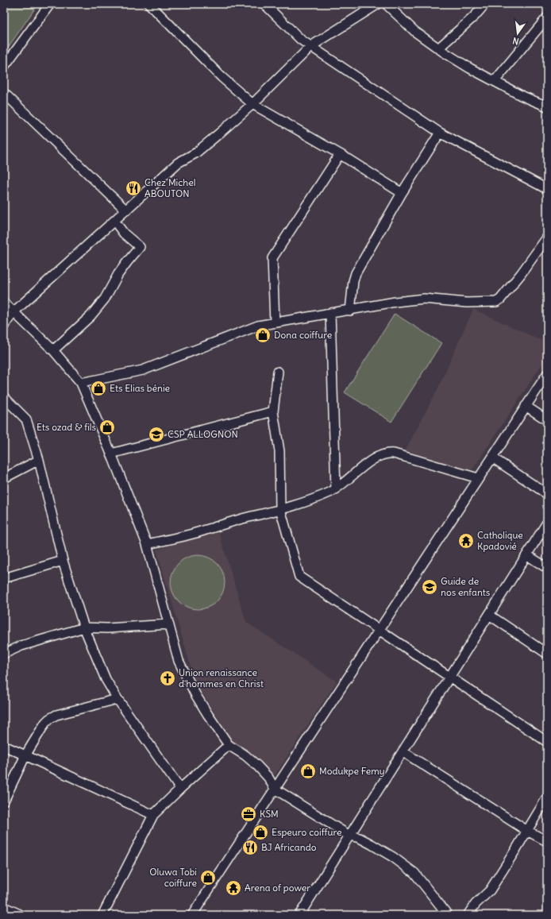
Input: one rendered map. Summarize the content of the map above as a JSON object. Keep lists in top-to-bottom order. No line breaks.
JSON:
{"places":{"restaurant":["Chez Michel ABOUTON","BJ Africando"],"shop":["Dona coiffure","Ets Elias bénie","Ets ozad & fils","Modukpe Femy","Espeuro coiffure","Oluwa Tobi coiffure"],"school or university":["CSP ALLOGNON","Guide de nos enfants"],"temple":["Catholique Kpadovié","Arena of power"],"church":["Union renaissance d'hommes en Christ"],"office":["KSM"]},"north":"bottom"}
